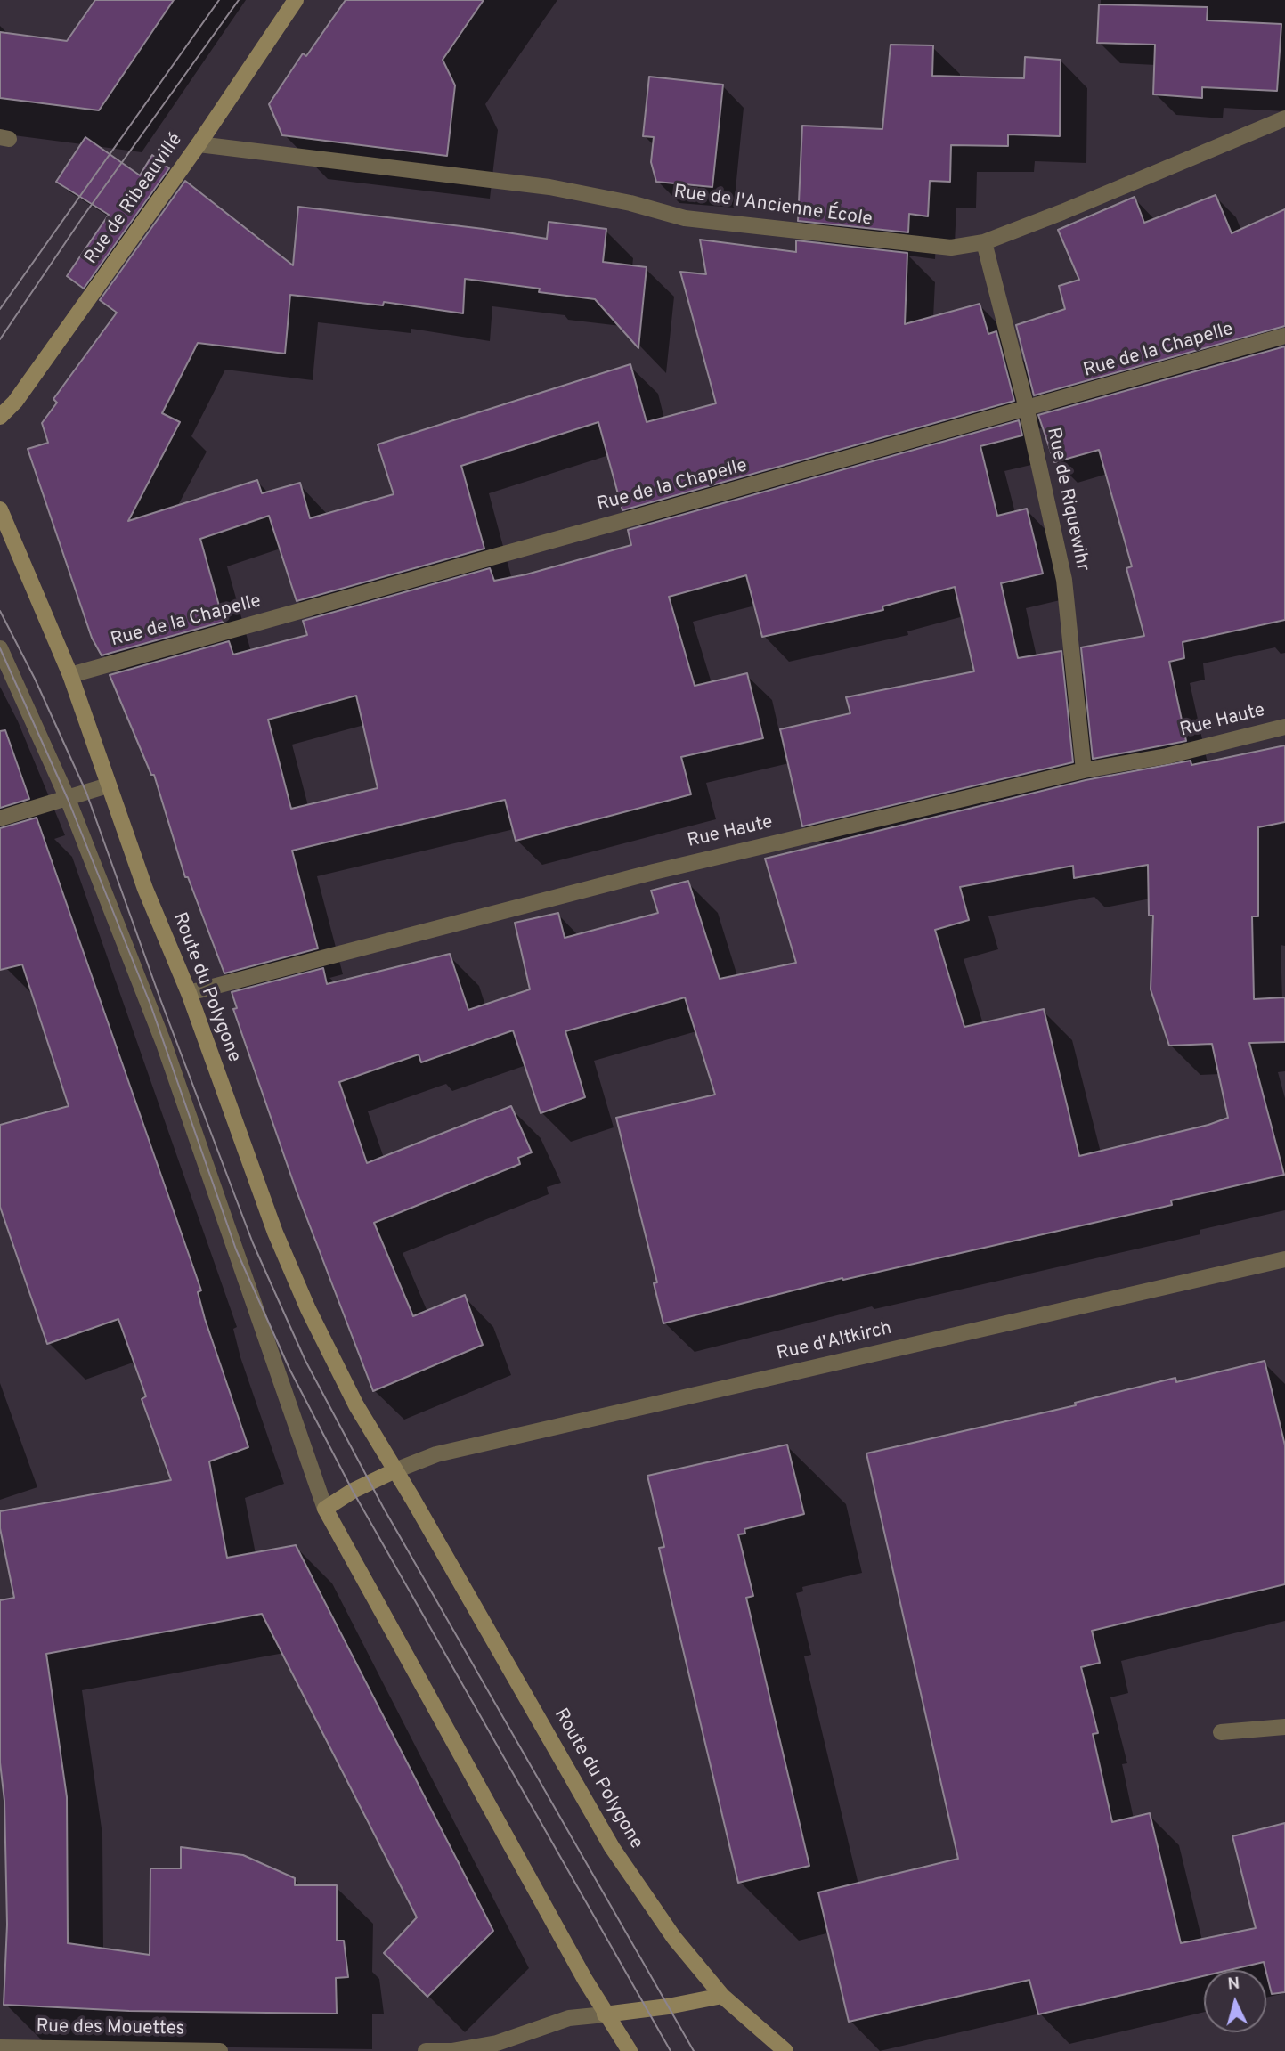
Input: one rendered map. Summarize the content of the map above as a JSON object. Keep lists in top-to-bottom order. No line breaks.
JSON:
{"streets":{"street":["Rue de Ribeauvillé","Rue de l'Ancienne École","Rue de la Chapelle","Rue de Riquewihr","Rue Haute","Route du Polygone","Rue d'Altkirch","Rue des Mouettes"]},"crossings":[["Rue de Ribeauvillé","Rue de l'Ancienne École"],["Rue de l'Ancienne École","Rue de Riquewihr"],["Rue de la Chapelle","Rue de Riquewihr"],["Rue de la Chapelle","Route du Polygone"],["Rue de Riquewihr","Rue Haute"],["Rue Haute","Route du Polygone"],["Route du Polygone","Rue d'Altkirch"]],"north":"top"}
